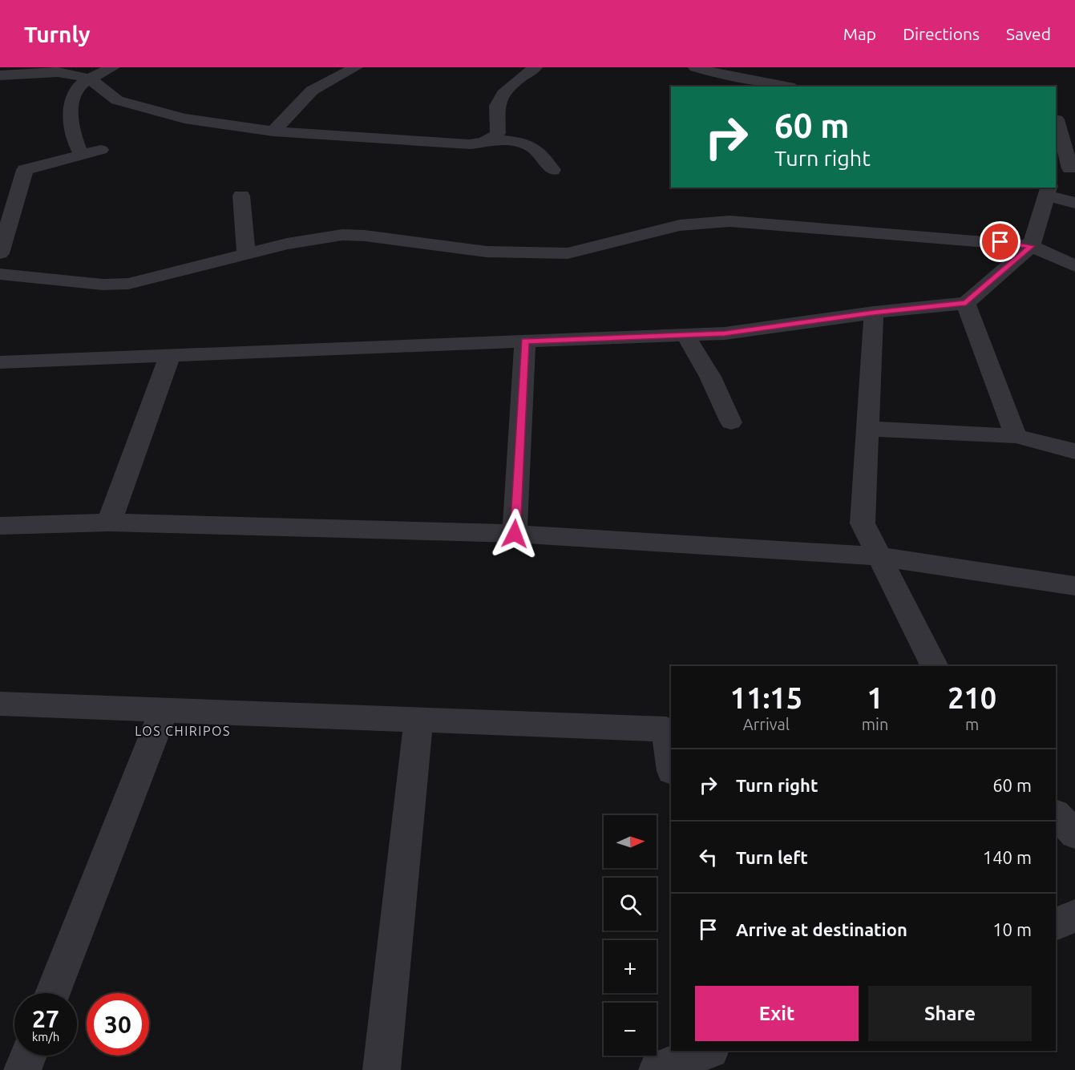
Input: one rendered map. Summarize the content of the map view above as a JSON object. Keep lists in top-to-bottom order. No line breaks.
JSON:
{"districts":["LOS CHIRIPOS"],"north":"right","page":{"header":"Turnly","nav":["Map","Directions","Saved"],"turn":["60 m","Turn right"],"eta":["11:15","Arrival","1","min","210","m"],"list":[{"name":"Turn right","value":"60 m"},{"name":"Turn left","value":"140 m"},{"name":"Arrive at destination","value":"10 m"}],"map_buttons":["+","−"],"buttons":["Exit","Share"],"speed":"27 km/h","limit":"30"}}
